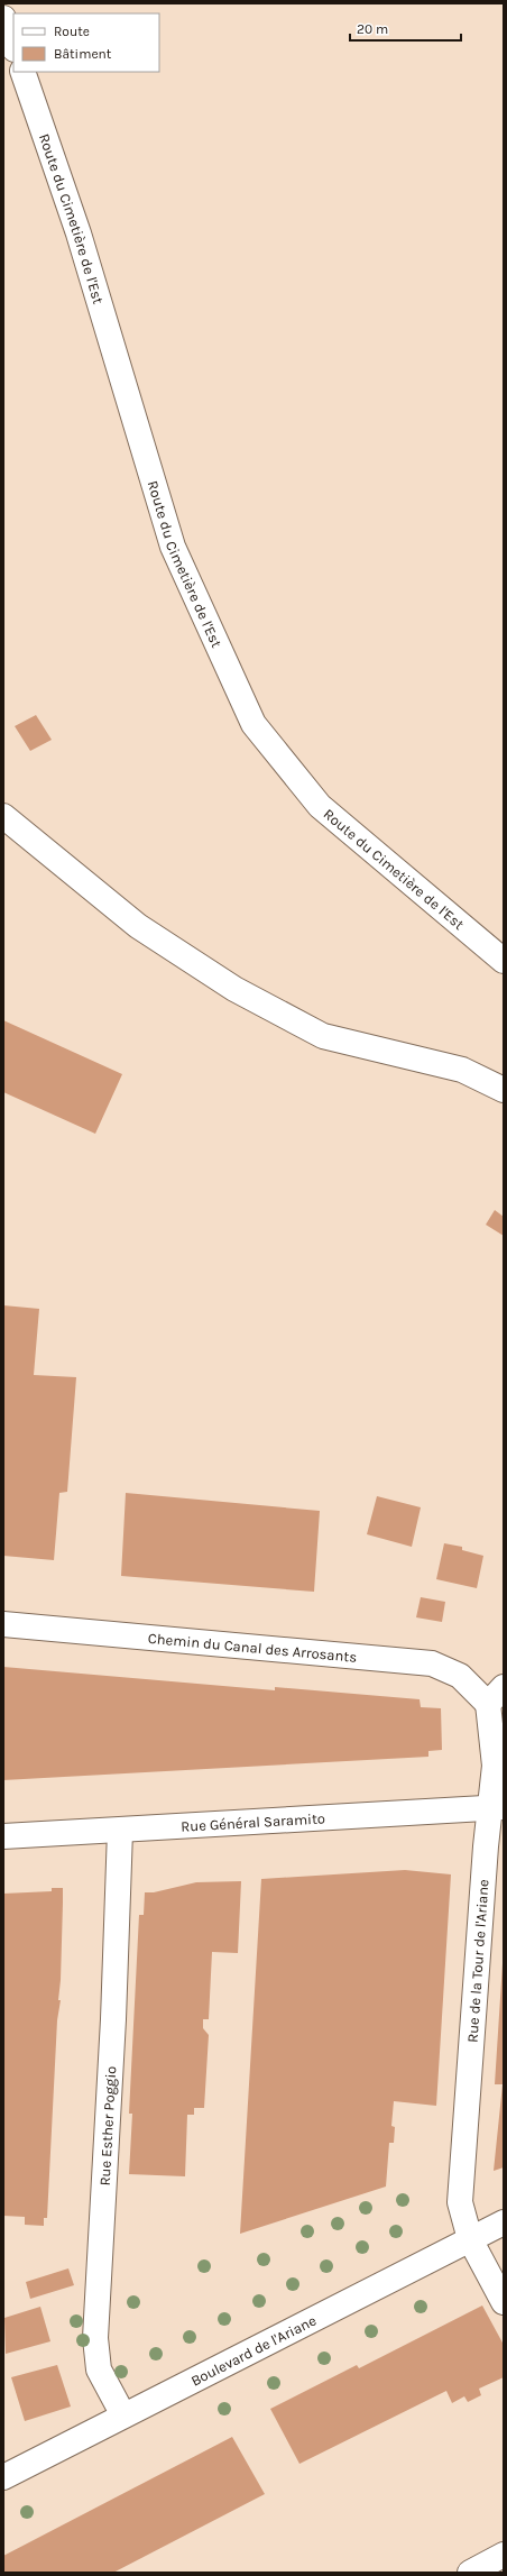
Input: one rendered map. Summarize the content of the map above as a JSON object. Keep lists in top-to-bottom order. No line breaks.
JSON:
{"streets":{"street":["Route du Cimetière de l'Est","Chemin du Canal des Arrosants","Rue Général Saramito","Rue de la Tour de l'Ariane","Rue Esther Poggio","Boulevard de l'Ariane"]},"crossings":[["Chemin du Canal des Arrosants","Rue de la Tour de l'Ariane"],["Rue Général Saramito","Rue de la Tour de l'Ariane"],["Rue Général Saramito","Rue Esther Poggio"],["Rue de la Tour de l'Ariane","Boulevard de l'Ariane"],["Rue Esther Poggio","Boulevard de l'Ariane"]],"legend":["Route","Bâtiment"],"scale_bar":"20 m"}
